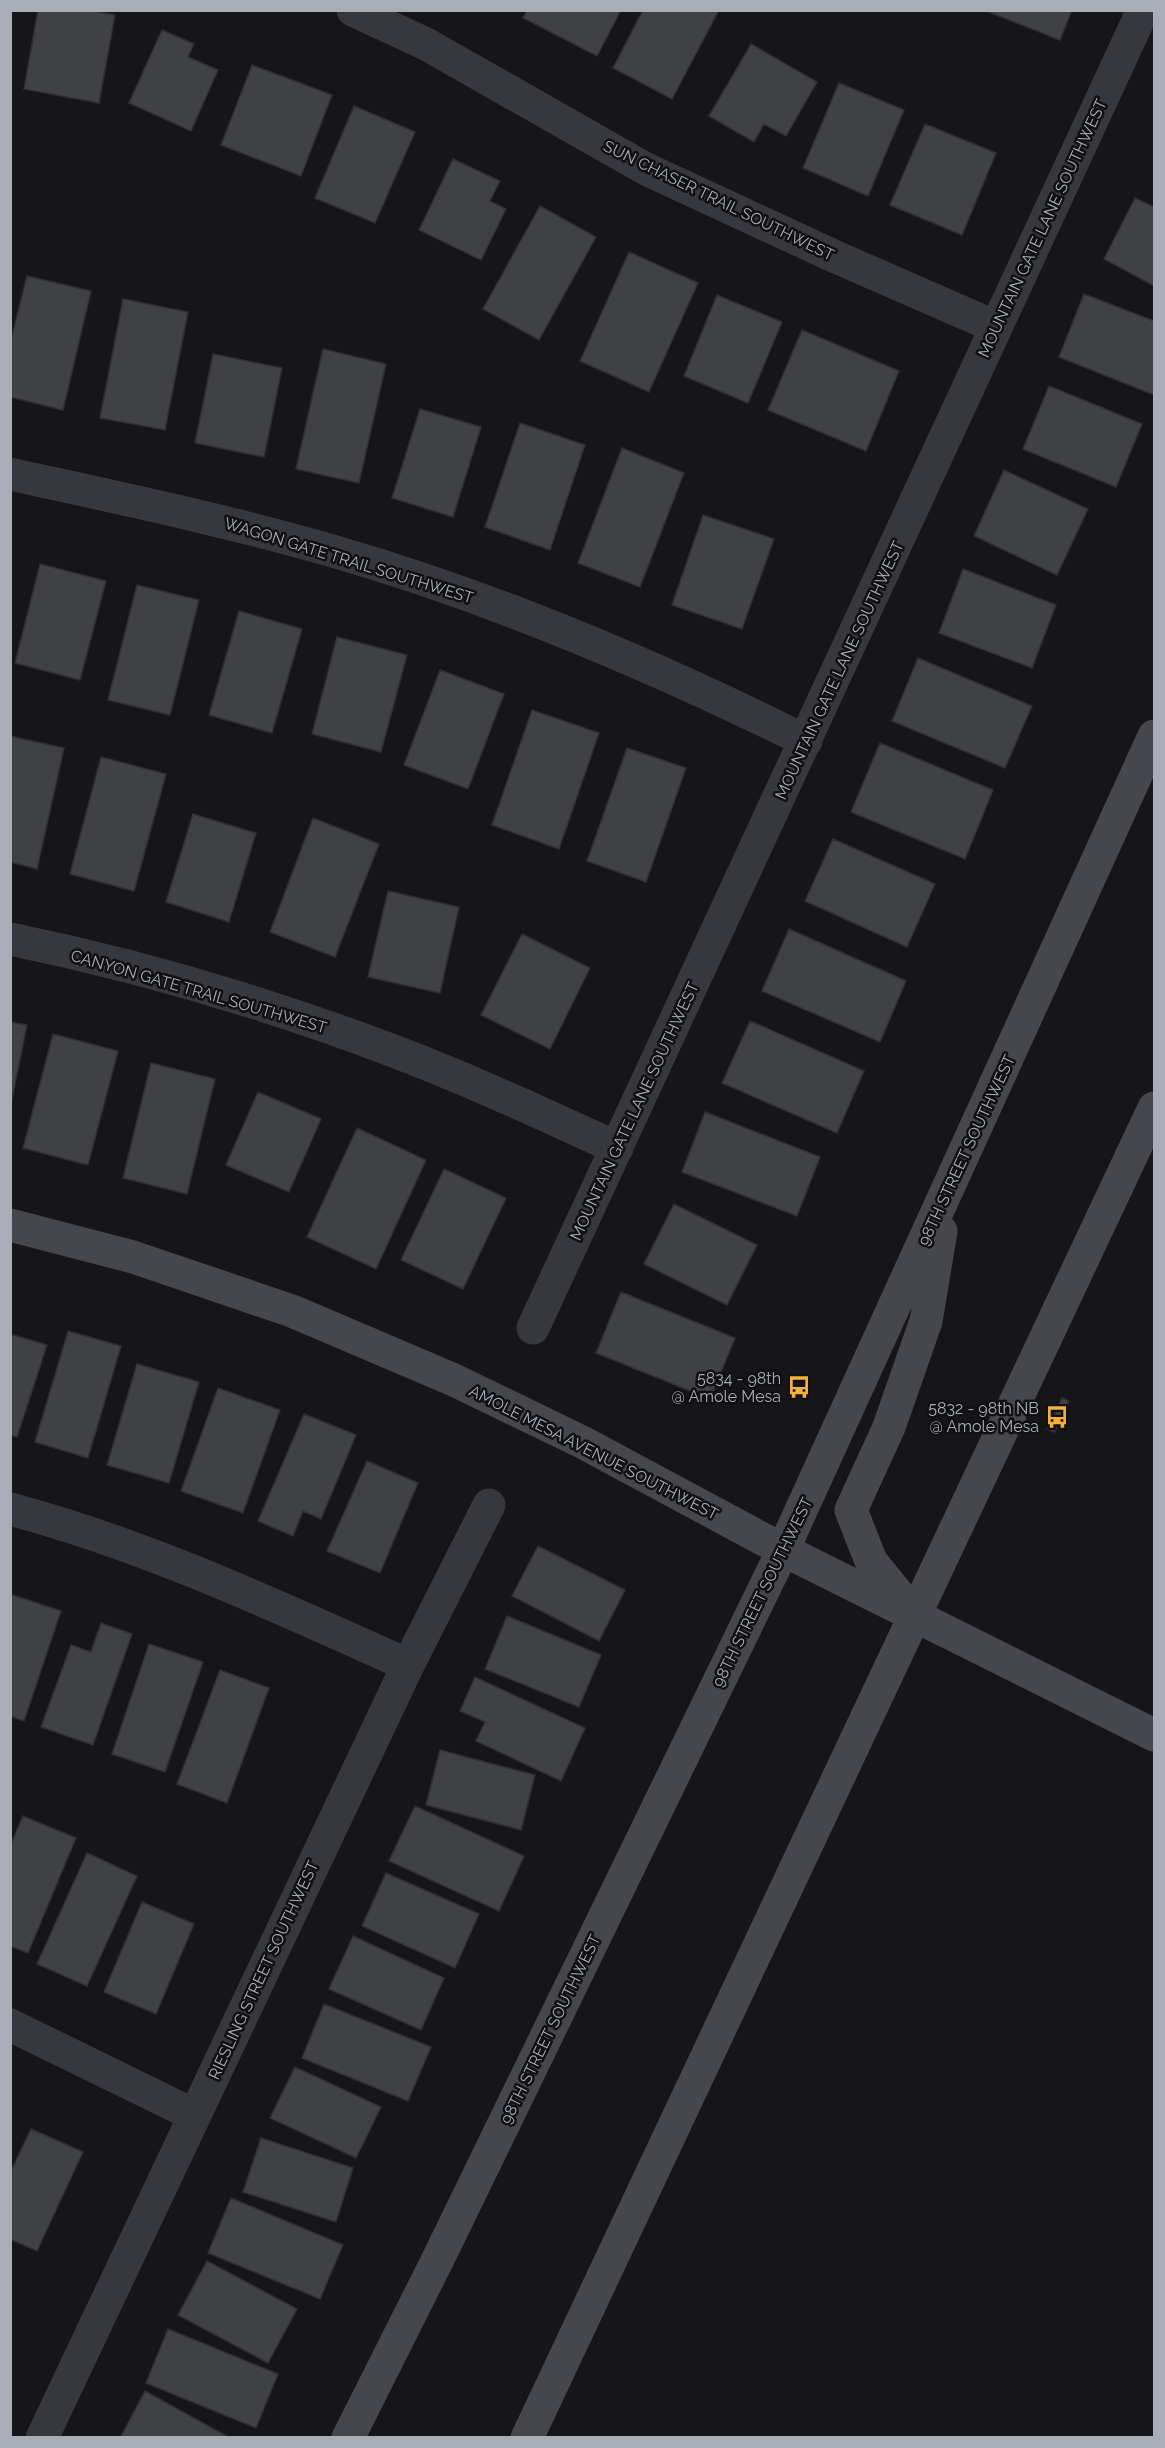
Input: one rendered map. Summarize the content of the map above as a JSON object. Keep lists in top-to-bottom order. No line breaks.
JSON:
{"streets":{"main road":["98TH STREET SOUTHWEST","AMOLE MESA AVENUE SOUTHWEST"],"street":["SUN CHASER TRAIL SOUTHWEST","MOUNTAIN GATE LANE SOUTHWEST","WAGON GATE TRAIL SOUTHWEST","CANYON GATE TRAIL SOUTHWEST","RIESLING STREET SOUTHWEST"]},"crossings":[["SUN CHASER TRAIL SOUTHWEST","MOUNTAIN GATE LANE SOUTHWEST"],["MOUNTAIN GATE LANE SOUTHWEST","WAGON GATE TRAIL SOUTHWEST"],["MOUNTAIN GATE LANE SOUTHWEST","CANYON GATE TRAIL SOUTHWEST"],["98TH STREET SOUTHWEST","AMOLE MESA AVENUE SOUTHWEST"]],"places":{"bus stop":["5834 - 98th @ Amole Mesa","5832 - 98th NB @ Amole Mesa"]}}
